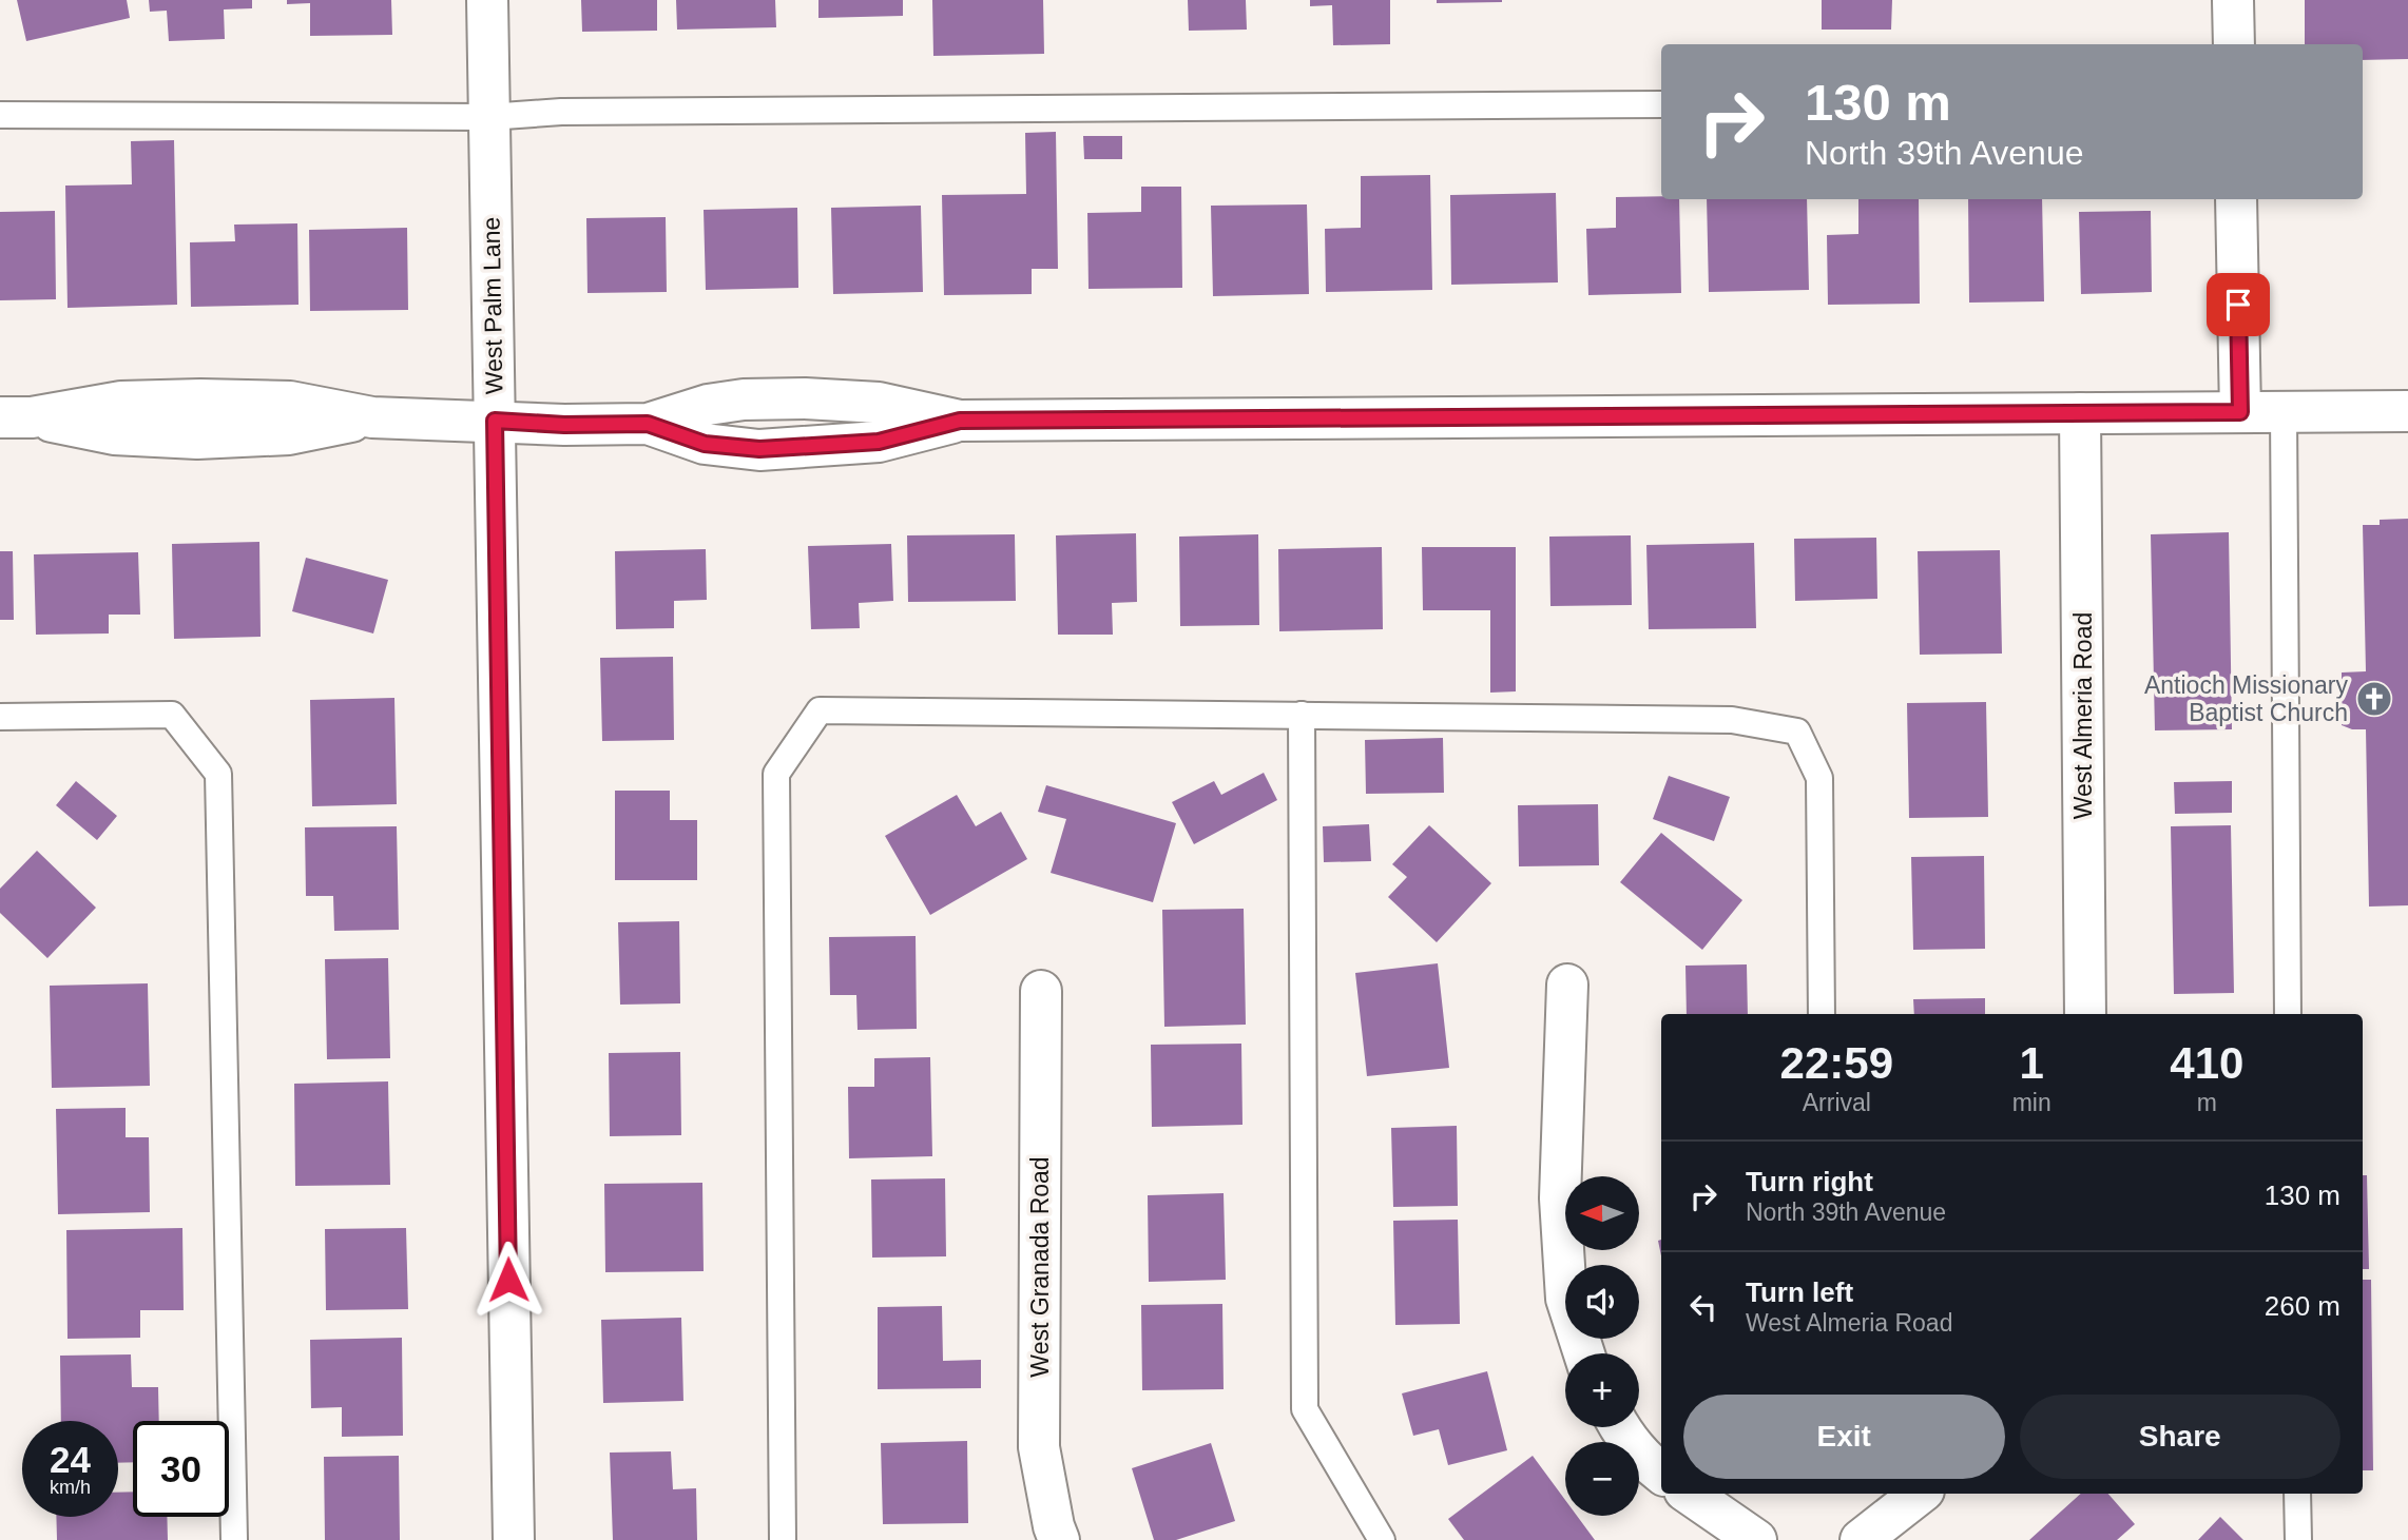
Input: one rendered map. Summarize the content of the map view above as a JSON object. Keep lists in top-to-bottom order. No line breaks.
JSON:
{"streets":{"street":["West Palm Lane","West Almeria Road","West Granada Road"]},"places":{"church":["Antioch Missionary Baptist Church"]},"north":"left","page":{"turn":["130 m","North 39th Avenue"],"eta":["22:59","Arrival","1","min","410","m"],"list":[{"name":"Turn right","note":"North 39th Avenue","value":"130 m"},{"name":"Turn left","note":"West Almeria Road","value":"260 m"}],"map_buttons":["+","−"],"buttons":["Exit","Share"],"speed":"24 km/h","limit":"30"}}
